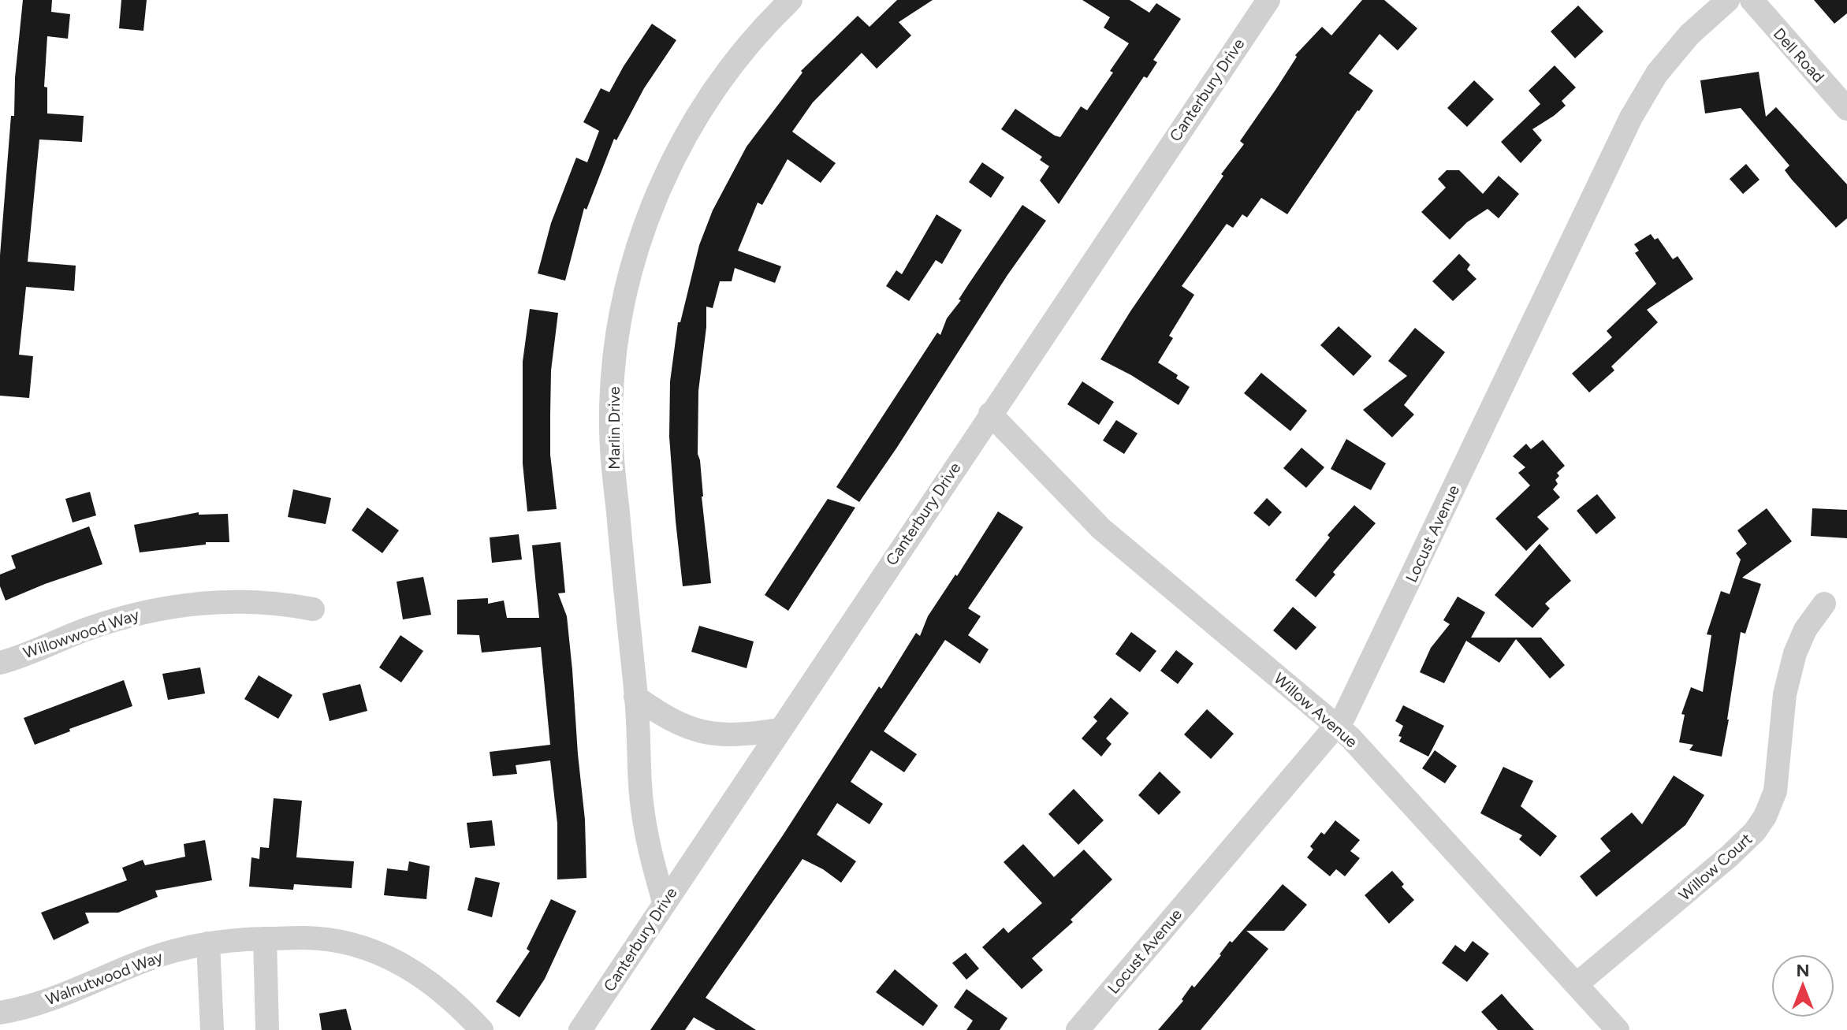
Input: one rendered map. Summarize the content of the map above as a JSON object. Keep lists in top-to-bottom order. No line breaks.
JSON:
{"streets":{"street":["Dell Road","Canterbury Drive","Marlin Drive","Locust Avenue","Willowwood Way","Willow Avenue","Willow Court","Walnutwood Way"]},"crossings":[["Canterbury Drive","Marlin Drive"],["Canterbury Drive","Willow Avenue"],["Locust Avenue","Willow Avenue"],["Willow Avenue","Willow Court"]],"north":"top"}
